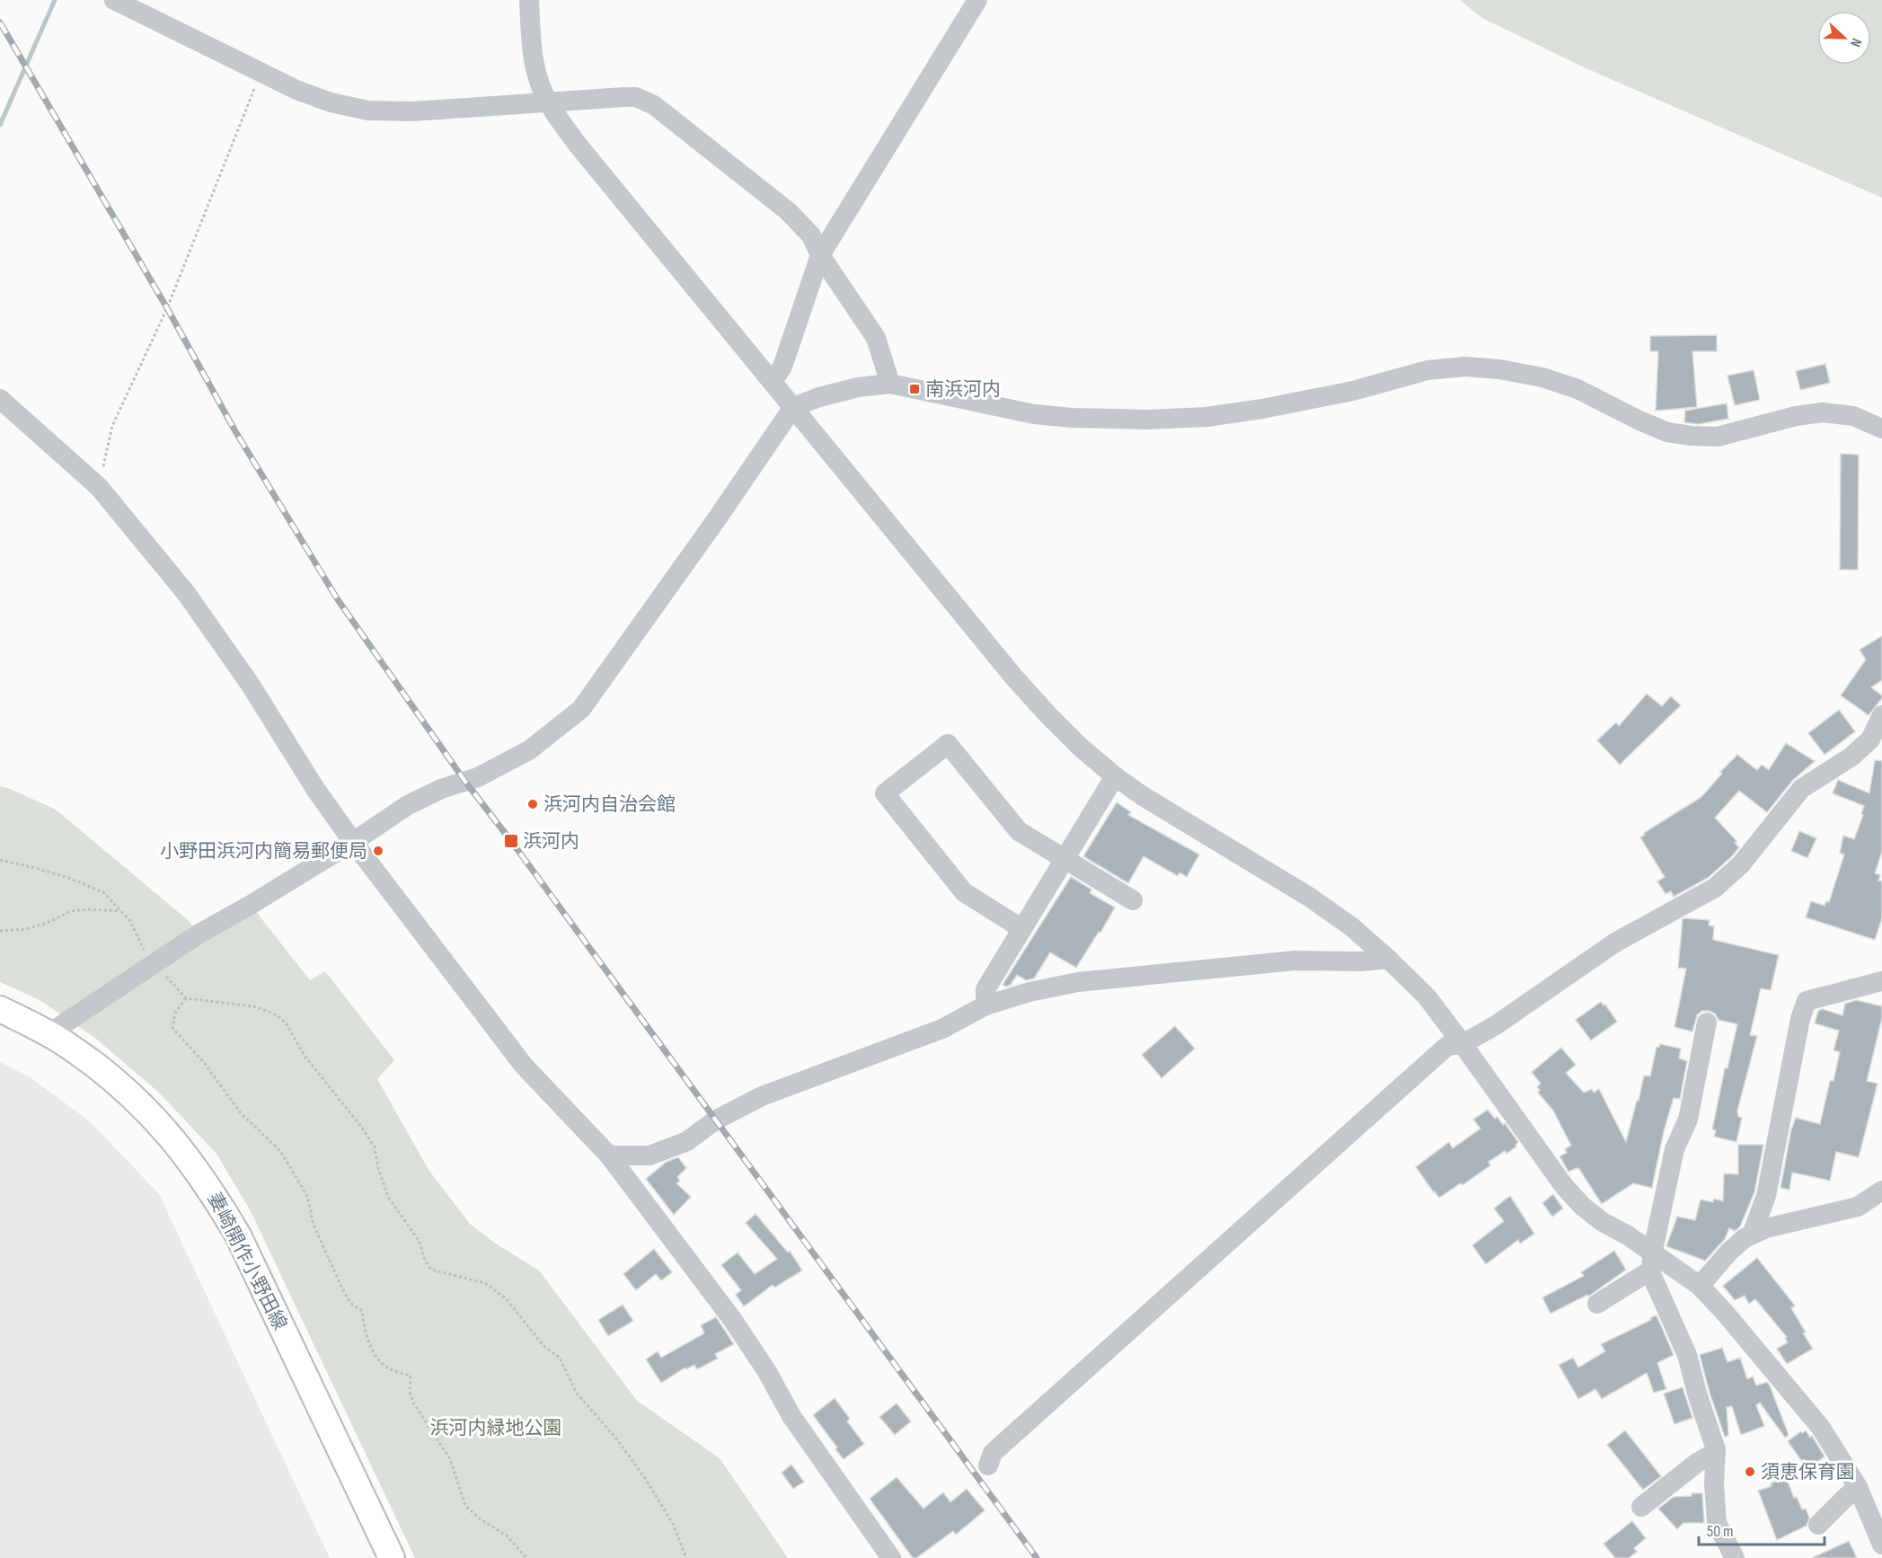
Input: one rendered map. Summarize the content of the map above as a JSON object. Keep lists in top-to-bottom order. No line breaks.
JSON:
{"streets":{"main road":["妻崎開作小野田線"]},"parks":["浜河内緑地公園"],"places":{"transit":["南浜河内","浜河内"],"other":["浜河内自治会館","小野田浜河内簡易郵便局","須恵保育園"]},"scale_bar":"50 m","north":"right"}
